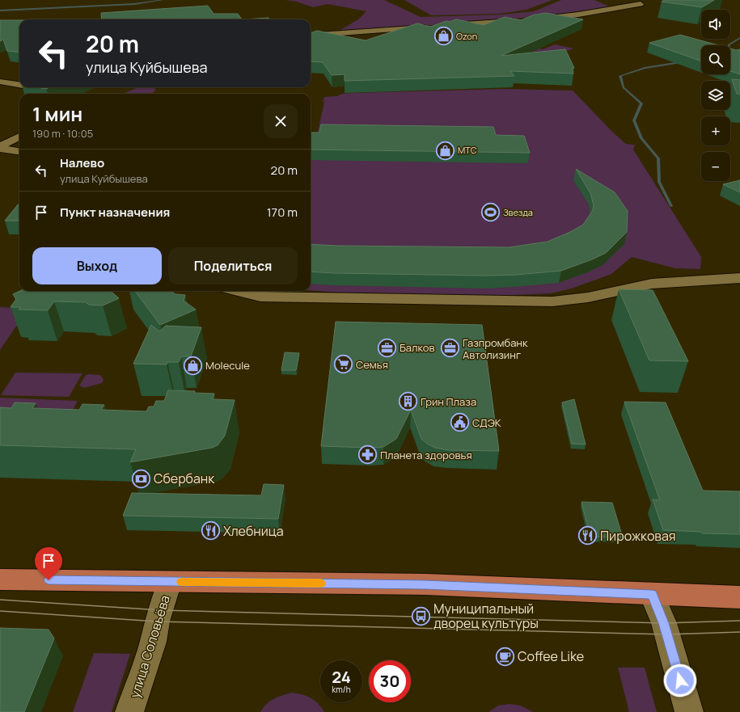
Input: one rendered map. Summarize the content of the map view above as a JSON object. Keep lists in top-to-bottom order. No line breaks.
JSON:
{"streets":{"street":["улица Соловьёва"]},"places":{"shop":["Ozon","МТС","Molecule"],"sports":["Звезда"],"office":["Балков","Газпромбанк Автолизинг"],"supermarket":["Семья"],"building":["Грин Плаза"],"public building":["СДЭК"],"pharmacy":["Планета здоровья"],"bank":["Сбербанк"],"restaurant":["Хлебница","Пирожковая"],"bus stop":["Муниципальный дворец культуры"],"cafe":["Coffee Like"]},"page":{"map_buttons":["+","−"],"turn":["20 m","улица Куйбышева"],"heading":["1 мин","190 m · 10:05"],"list":[{"name":"Налево","note":"улица Куйбышева","value":"20 m"},{"name":"Пункт назначения","value":"170 m"}],"buttons":["Выход","Поделиться"],"speed":"24 km/h","limit":"30"}}
